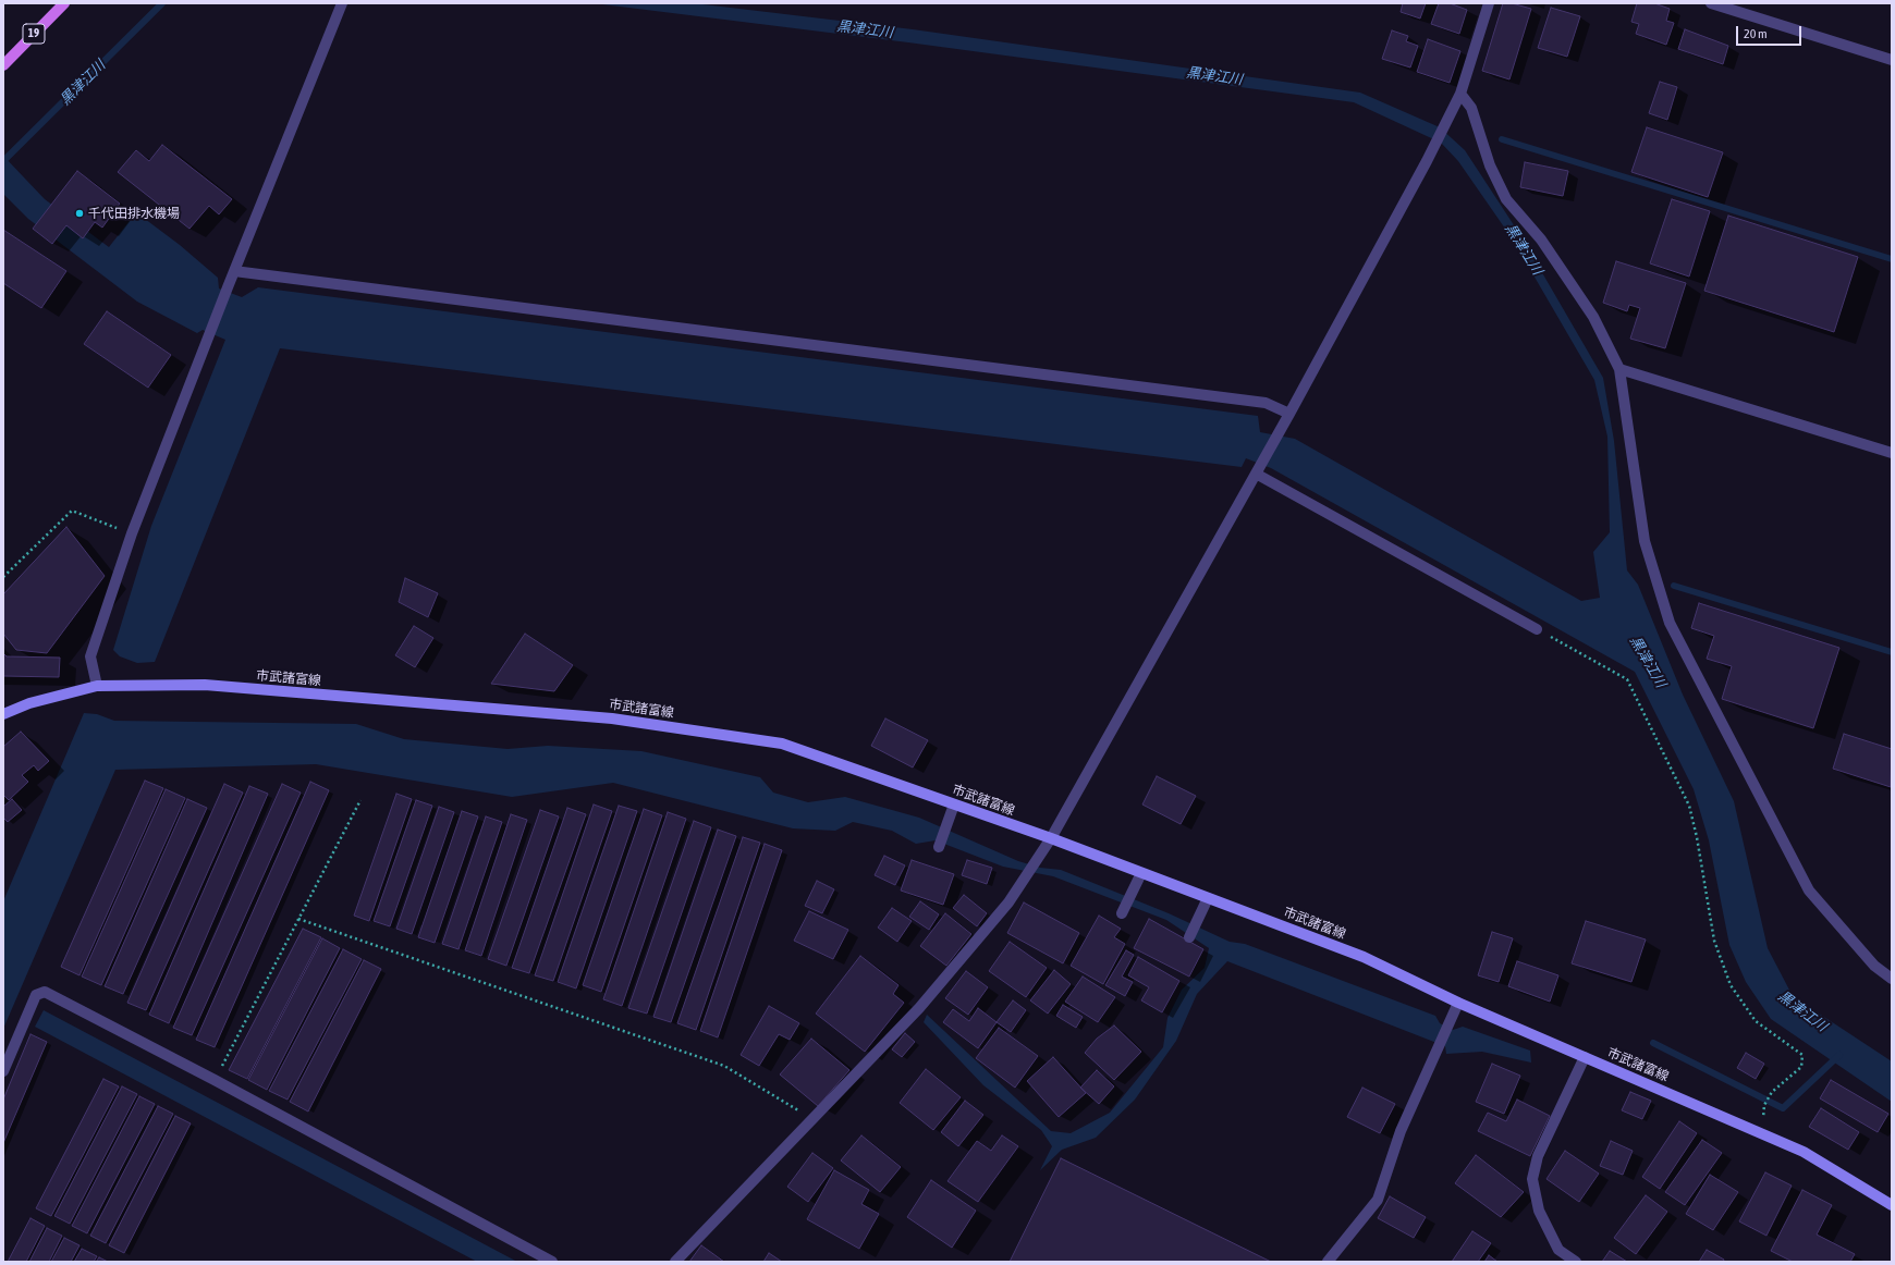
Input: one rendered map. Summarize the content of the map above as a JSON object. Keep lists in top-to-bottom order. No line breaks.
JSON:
{"streets":{"main road":["19","市武諸富線"]},"water":["黒津江川"],"places":["千代田排水機場"],"scale_bar":"20 m"}
